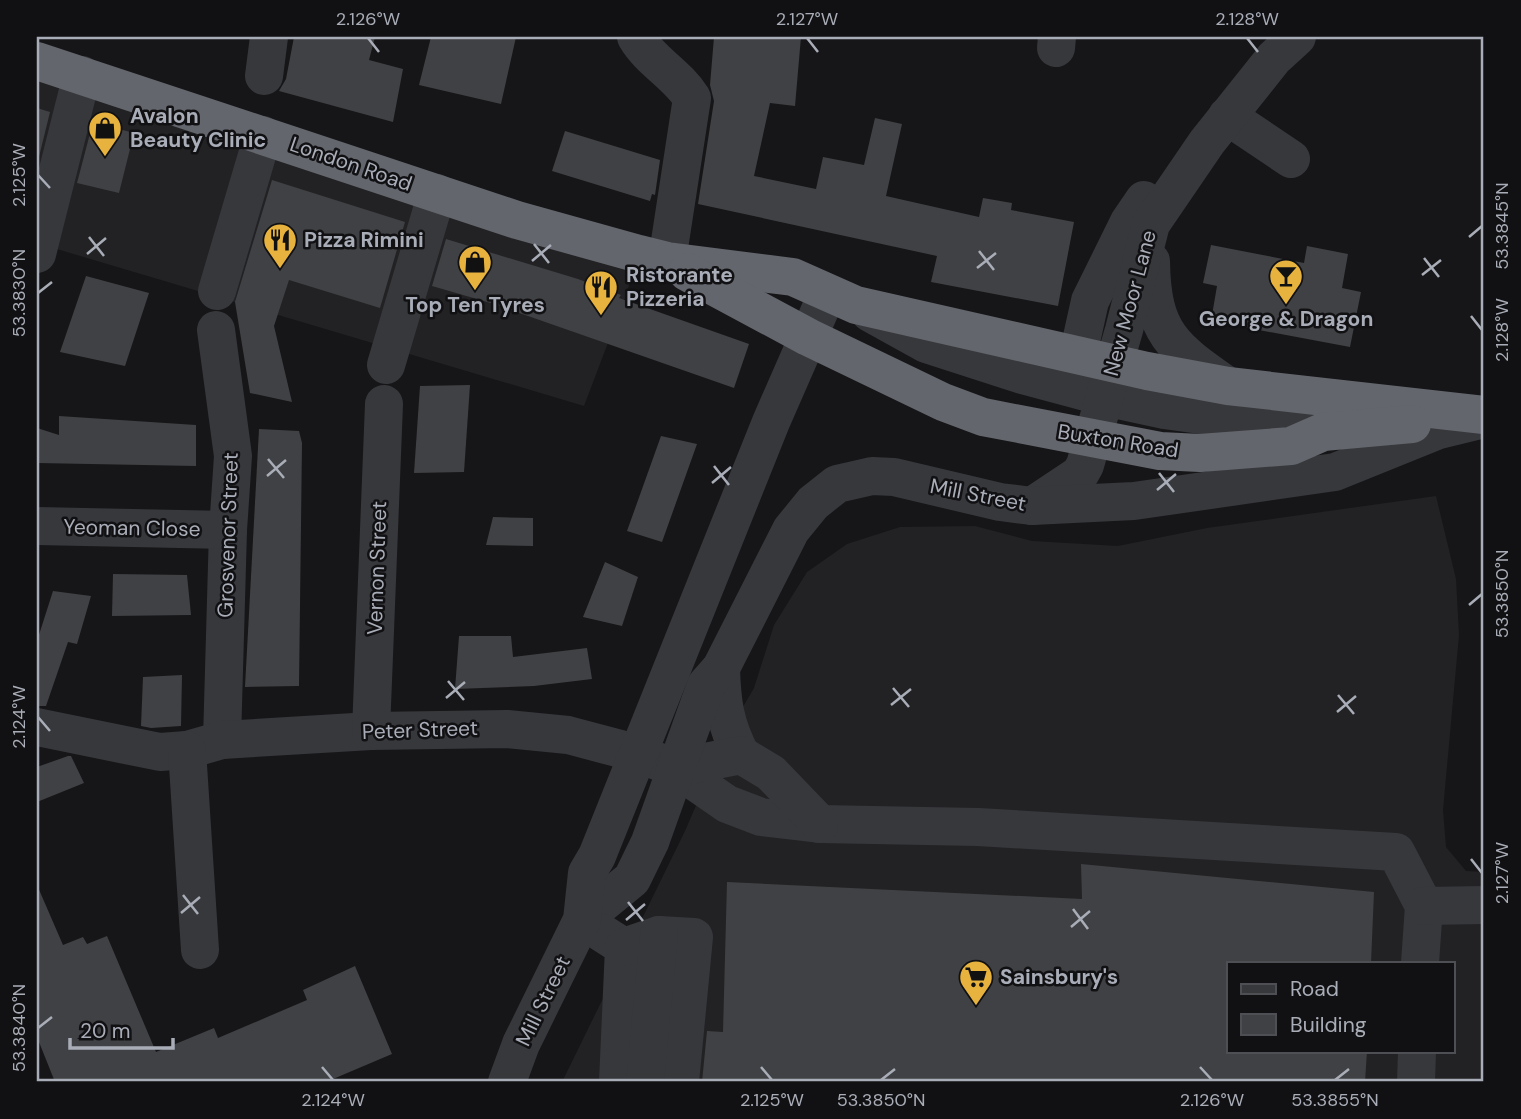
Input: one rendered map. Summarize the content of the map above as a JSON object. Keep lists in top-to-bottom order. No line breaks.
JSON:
{"streets":{"highway":["London Road","Buxton Road"],"street":["New Moor Lane","Mill Street","Yeoman Close","Grosvenor Street","Vernon Street","Peter Street"]},"crossings":[["London Road","Buxton Road"],["London Road","Mill Street"],["New Moor Lane","Buxton Road"],["New Moor Lane","Mill Street"],["Buxton Road","Mill Street"],["Mill Street","Peter Street"],["Yeoman Close","Grosvenor Street"],["Grosvenor Street","Peter Street"],["Vernon Street","Peter Street"]],"places":{"shop":["Avalon Beauty Clinic","Top Ten Tyres"],"restaurant":["Pizza Rimini","Ristorante Pizzeria"],"bar":["George & Dragon"],"supermarket":["Sainsbury's"]},"legend":["Road","Building"],"scale_bar":"20 m","coordinates":["2.126°W","2.127°W","2.128°W","2.125°W","53.3845°N","53.3830°N","53.3850°N","2.124°W","53.3840°N","53.3855°N"]}
